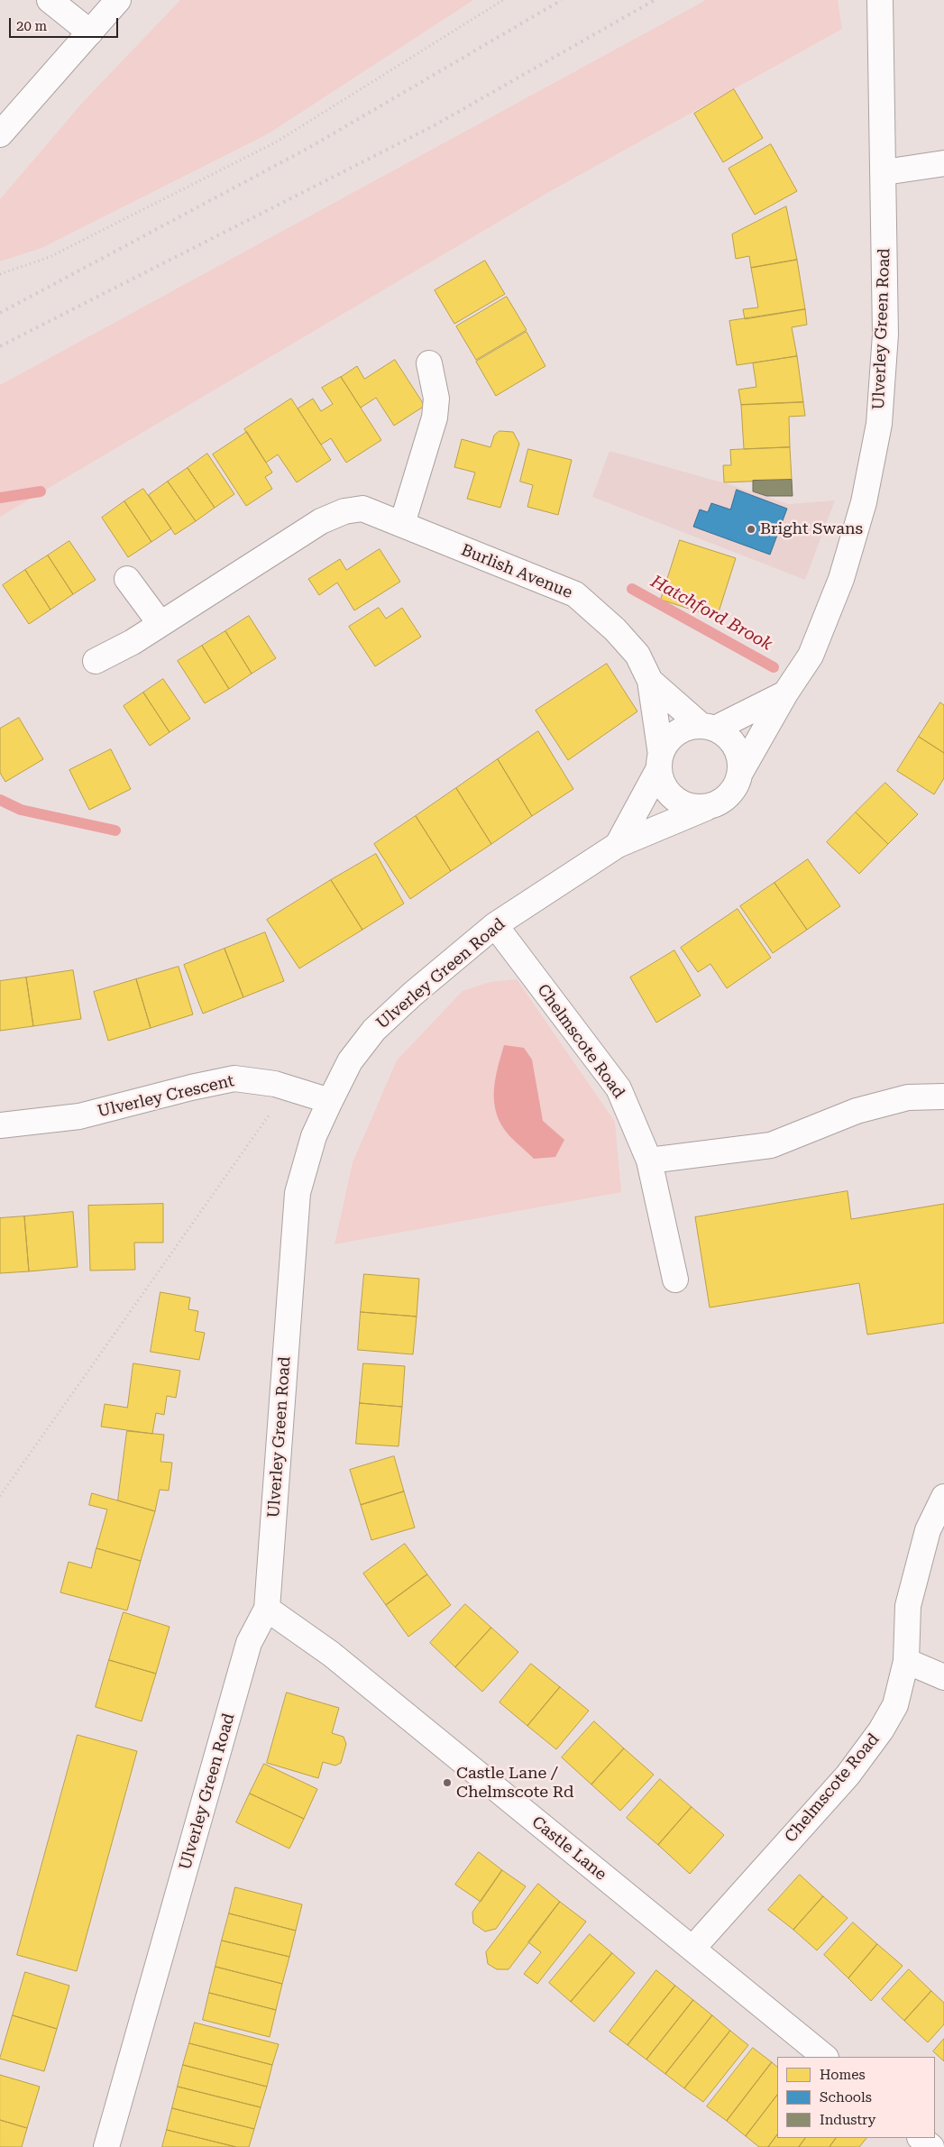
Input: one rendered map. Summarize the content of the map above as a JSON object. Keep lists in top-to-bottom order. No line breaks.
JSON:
{"streets":{"main road":["Ulverley Green Road","Burlish Avenue","Chelmscote Road","Ulverley Crescent","Castle Lane"]},"crossings":[["Ulverley Green Road","Burlish Avenue"],["Ulverley Green Road","Chelmscote Road"],["Ulverley Green Road","Ulverley Crescent"],["Ulverley Green Road","Castle Lane"],["Chelmscote Road","Castle Lane"]],"water":["Hatchford Brook"],"places":["Bright Swans","Castle Lane / Chelmscote Rd"],"legend":["Homes","Schools","Industry"],"scale_bar":"20 m"}
